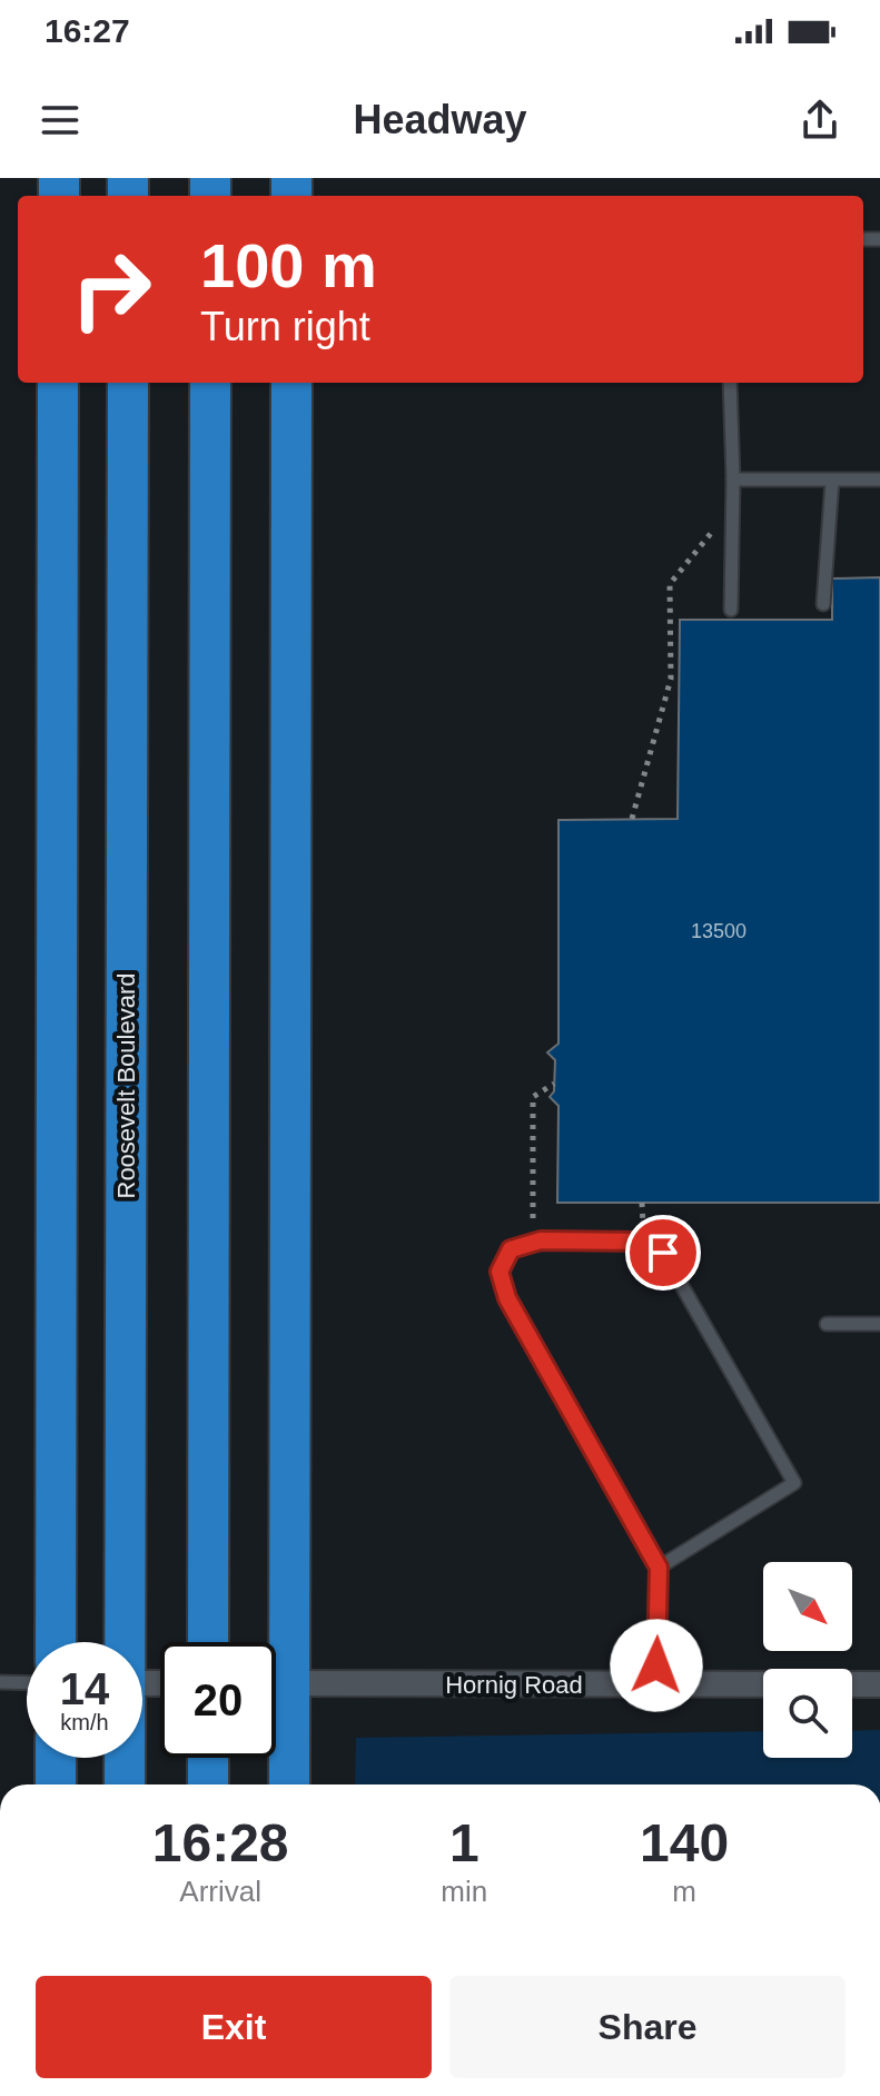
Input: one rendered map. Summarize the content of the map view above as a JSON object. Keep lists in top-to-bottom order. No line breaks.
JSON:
{"streets":{"highway":["Roosevelt Boulevard"],"street":["Hornig Road"]},"house_numbers":["13500"],"north":"bottom right","page":{"status":"16:27","header":"Headway","turn":["100 m","Turn right"],"speed":"14 km/h","limit":"20","eta":["16:28","Arrival","1","min","140","m"],"buttons":["Exit","Share"]}}
